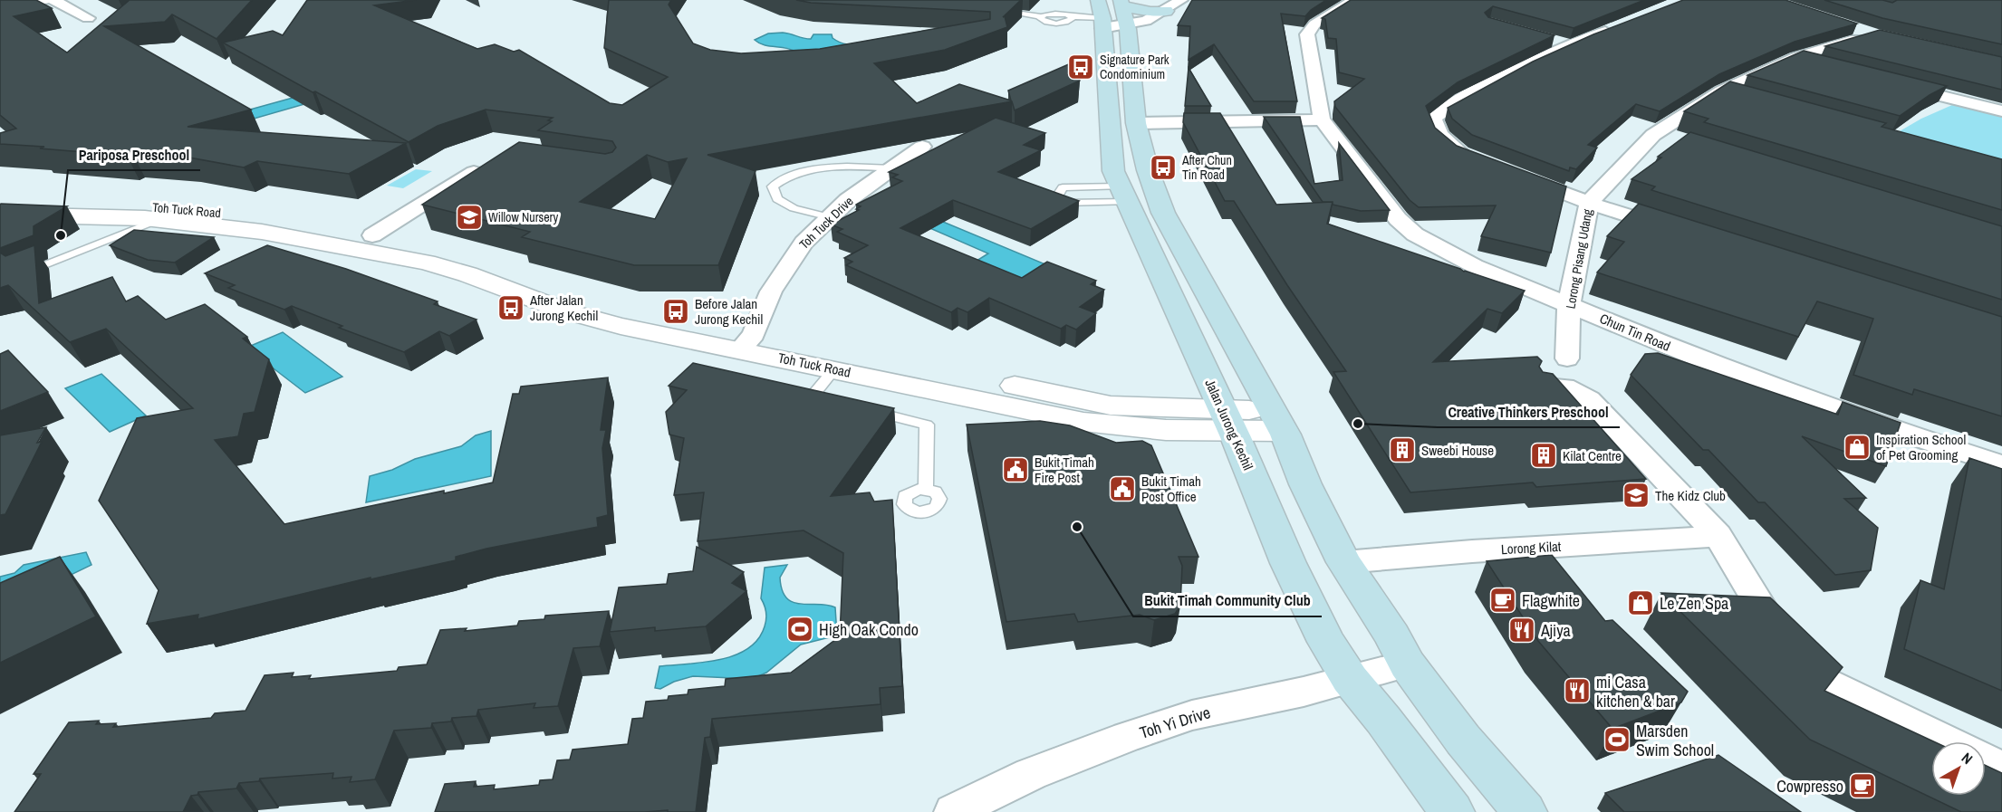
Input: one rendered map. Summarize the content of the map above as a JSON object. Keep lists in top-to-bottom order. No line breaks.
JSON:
{"streets":{"main road":["Jalan Jurong Kechil"],"street":["Toh Tuck Road","Toh Tuck Drive","Lorong Pisang Udang","Chun Tin Road","Lorong Kilat","Toh Yi Drive"]},"crossings":[["Toh Tuck Road","Toh Tuck Drive"],["Toh Tuck Road","Jalan Jurong Kechil"],["Lorong Pisang Udang","Chun Tin Road"],["Jalan Jurong Kechil","Toh Yi Drive"]],"places":{"bus stop":["Signature Park Condominium","After Chun Tin Road","After Jalan Jurong Kechil","Before Jalan Jurong Kechil"],"school or university":["Willow Nursery","The Kidz Club"],"other":["Pariposa Preschool","Creative Thinkers Preschool","Bukit Timah Community Club"],"shop":["Inspiration School of Pet Grooming","Le Zen Spa"],"building":["Sweebi House","Kilat Centre"],"public building":["Bukit Timah Fire Post","Bukit Timah Post Office"],"cafe":["Flagwhite","Cowpresso"],"sports":["High Oak Condo","Marsden Swim School"],"restaurant":["Ajiya","mi Casa kitchen & bar"]},"north":"top right"}
